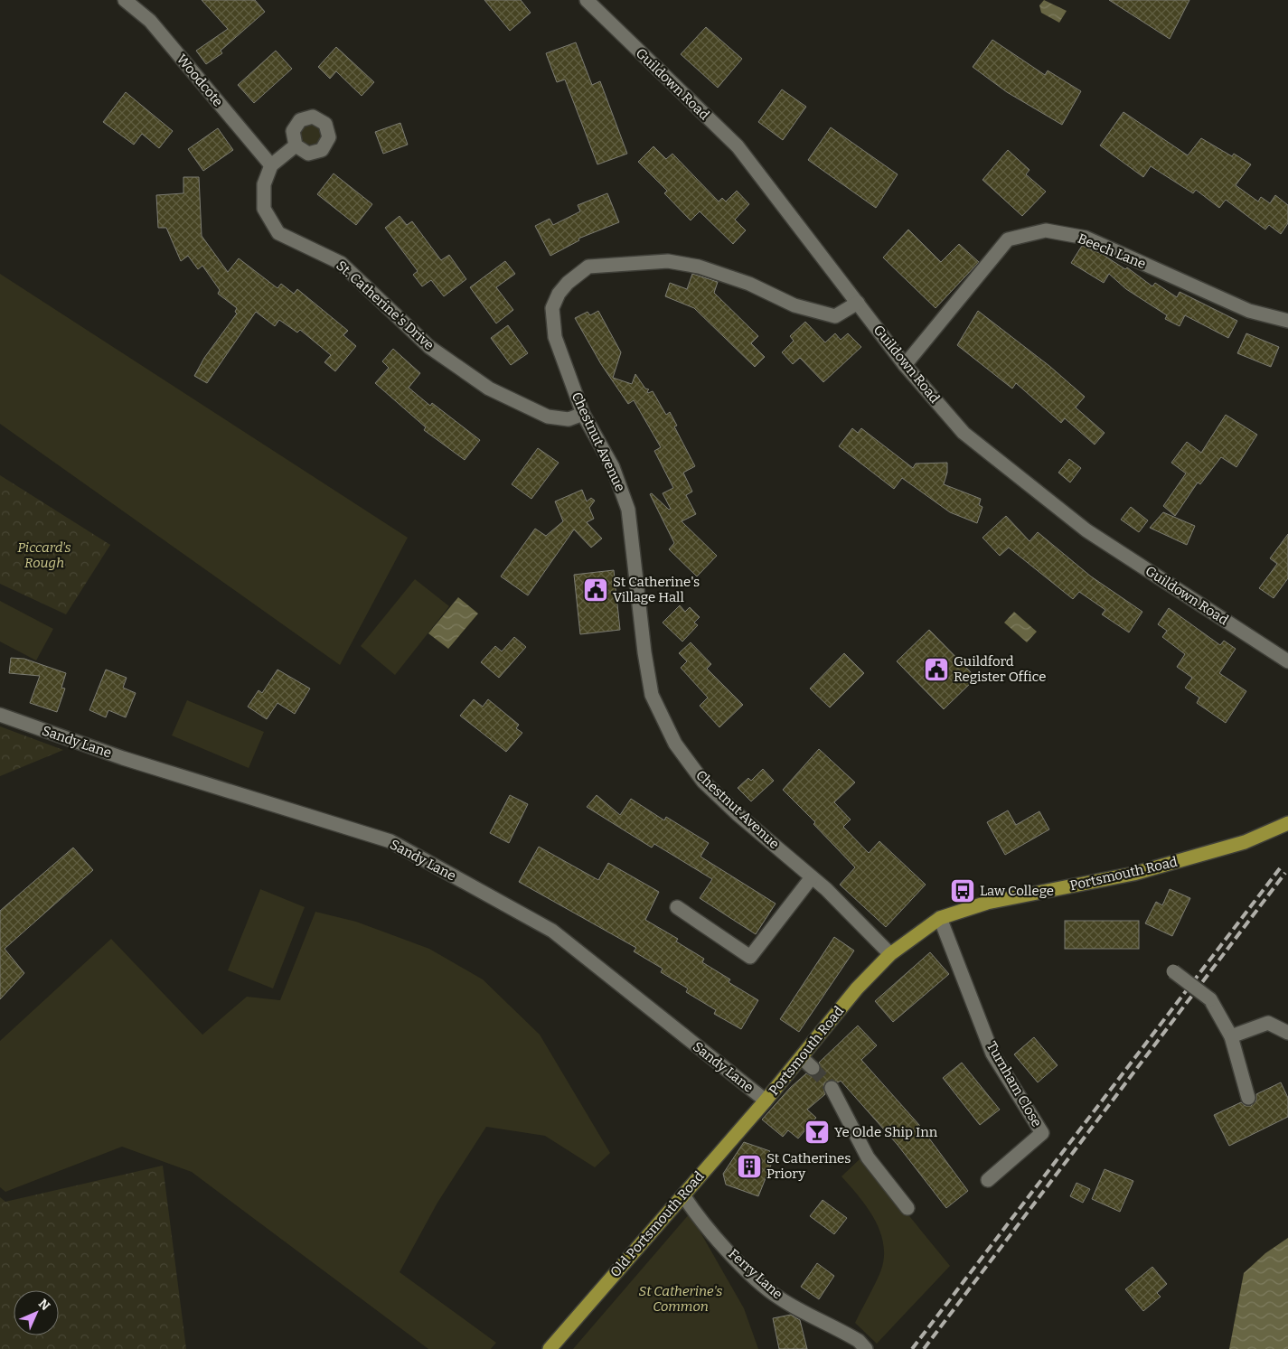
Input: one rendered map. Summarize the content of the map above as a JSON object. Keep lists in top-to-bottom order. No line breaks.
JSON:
{"streets":{"main road":["Portsmouth Road","Old Portsmouth Road"],"street":["Woodcote","Guildown Road","Beech Lane","St. Catherine's Drive","Chestnut Avenue","Sandy Lane","Turnham Close","Ferry Lane"]},"crossings":[["Woodcote","St. Catherine's Drive"],["Guildown Road","Beech Lane"],["Guildown Road","Chestnut Avenue"],["St. Catherine's Drive","Chestnut Avenue"],["Chestnut Avenue","Portsmouth Road"],["Sandy Lane","Portsmouth Road"],["Sandy Lane","Old Portsmouth Road"],["Portsmouth Road","Turnham Close"],["Portsmouth Road","Old Portsmouth Road"],["Old Portsmouth Road","Ferry Lane"]],"parks":["Piccard's Rough","St Catherine's Common"],"places":{"public building":["St Catherine's Village Hall","Guildford Register Office"],"bus stop":["Law College"],"bar":["Ye Olde Ship Inn"],"building":["St Catherines Priory"]},"north":"top right"}
